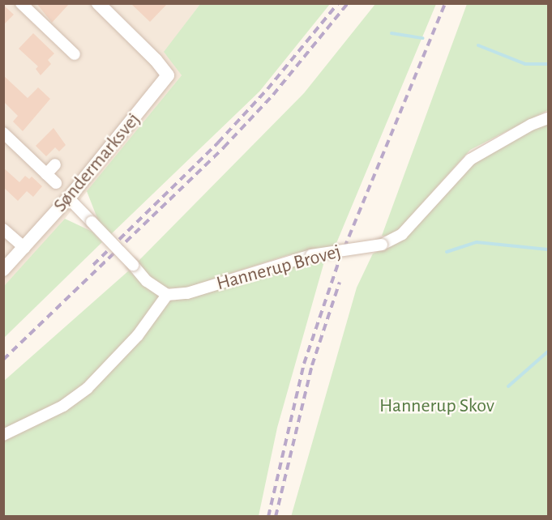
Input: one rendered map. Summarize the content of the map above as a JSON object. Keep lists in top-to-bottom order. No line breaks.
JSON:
{"streets":{"street":["Søndermarksvej","Hannerup Brovej"]},"parks":["Hannerup Skov"]}
